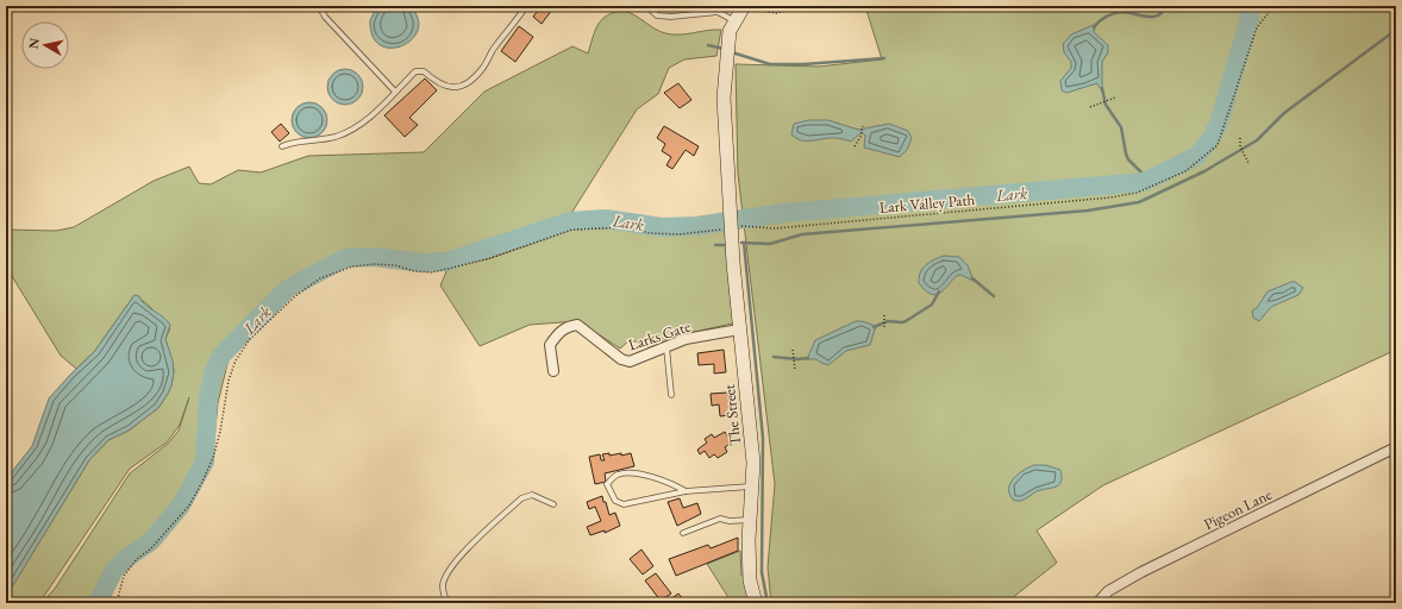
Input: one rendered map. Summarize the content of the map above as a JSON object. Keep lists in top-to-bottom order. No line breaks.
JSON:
{"streets":{"main road":["The Street"],"street":["Larks Gate","Pigeon Lane"],"path":["Lark Valley Path"]},"crossings":[["Lark Valley Path","The Street"],["Larks Gate","The Street"]],"water":["Lark"],"north":"left"}
